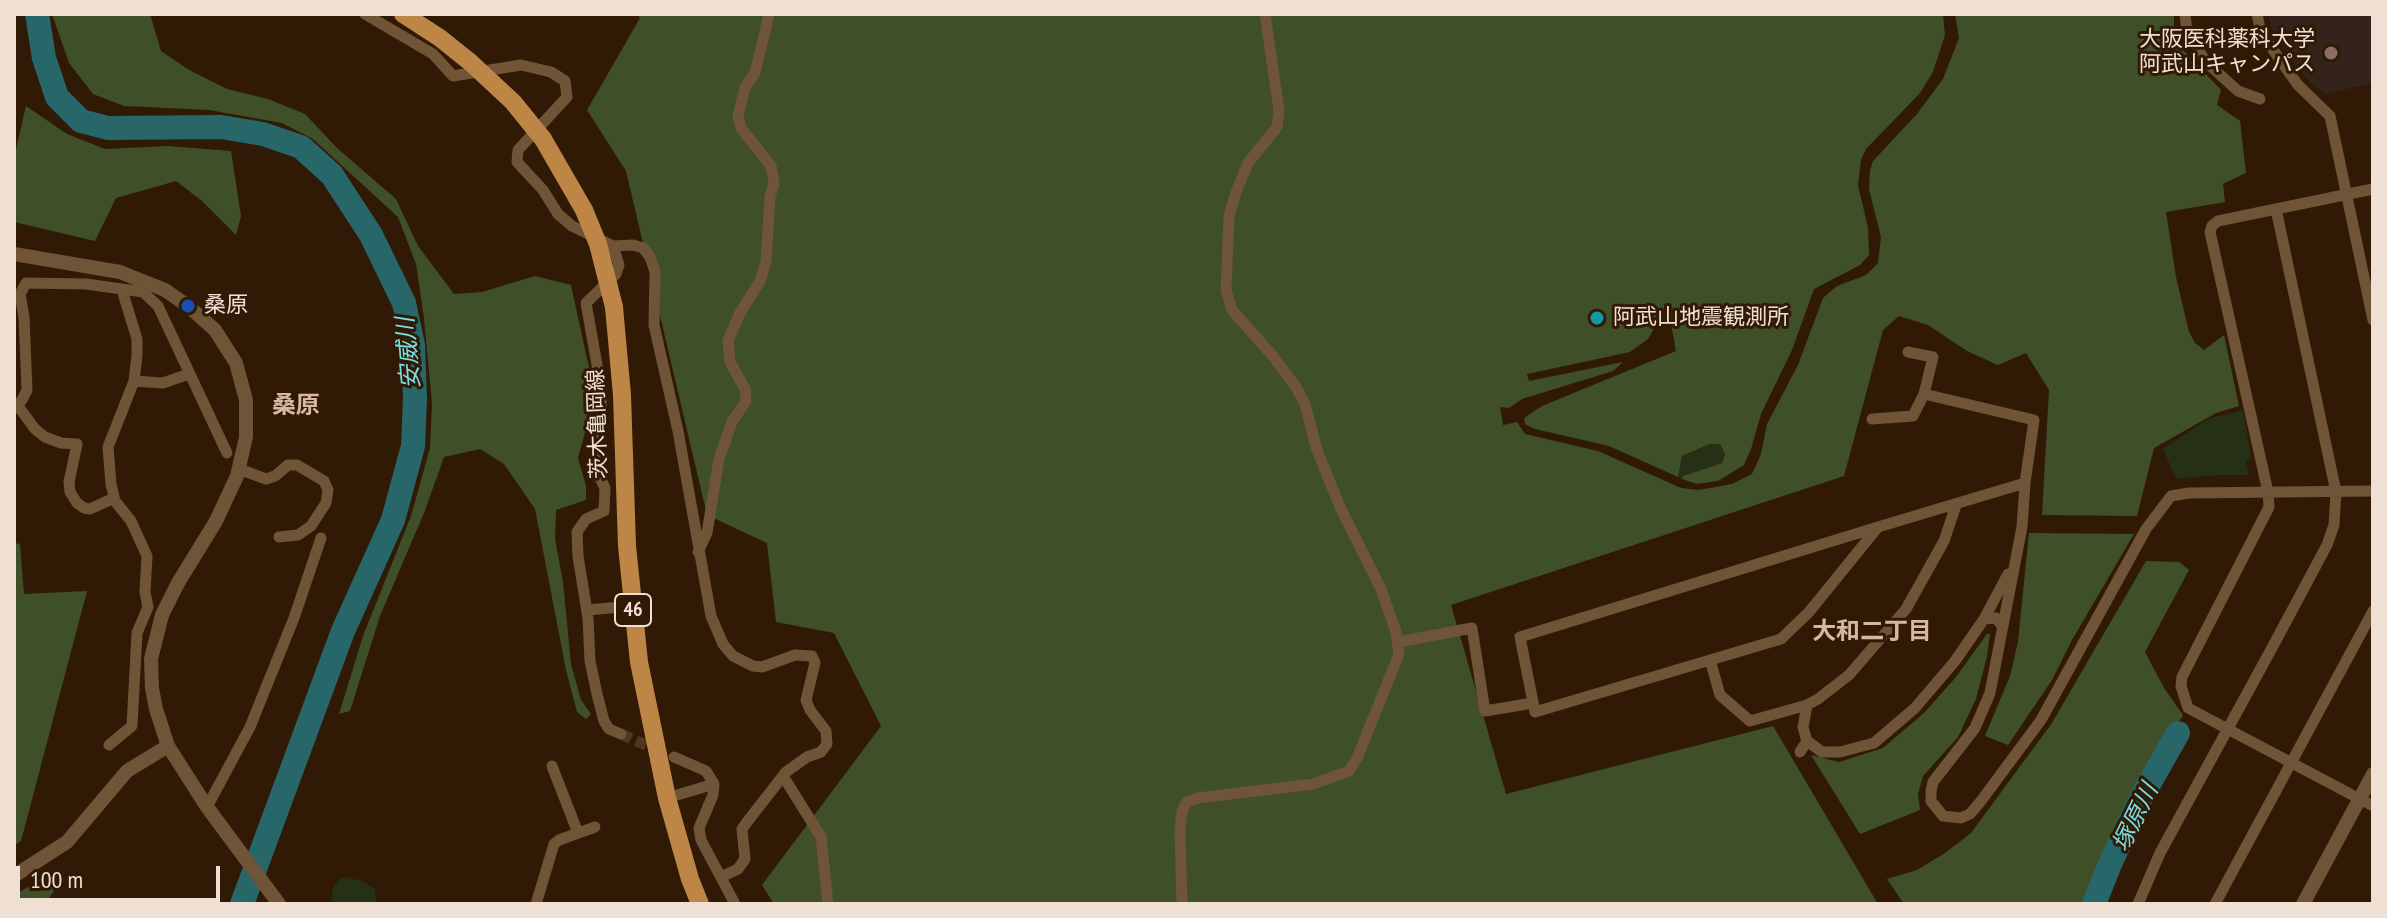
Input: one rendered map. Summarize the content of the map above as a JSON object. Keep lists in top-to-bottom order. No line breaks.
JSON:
{"streets":{"main road":["茨木亀岡線","46"]},"districts":["桑原","大和二丁目"],"water":["安威川","塚原川"],"places":["大阪医科薬科大学 阿武山キャンパス","桑原","阿武山地震観測所"],"scale_bar":"100 m"}
